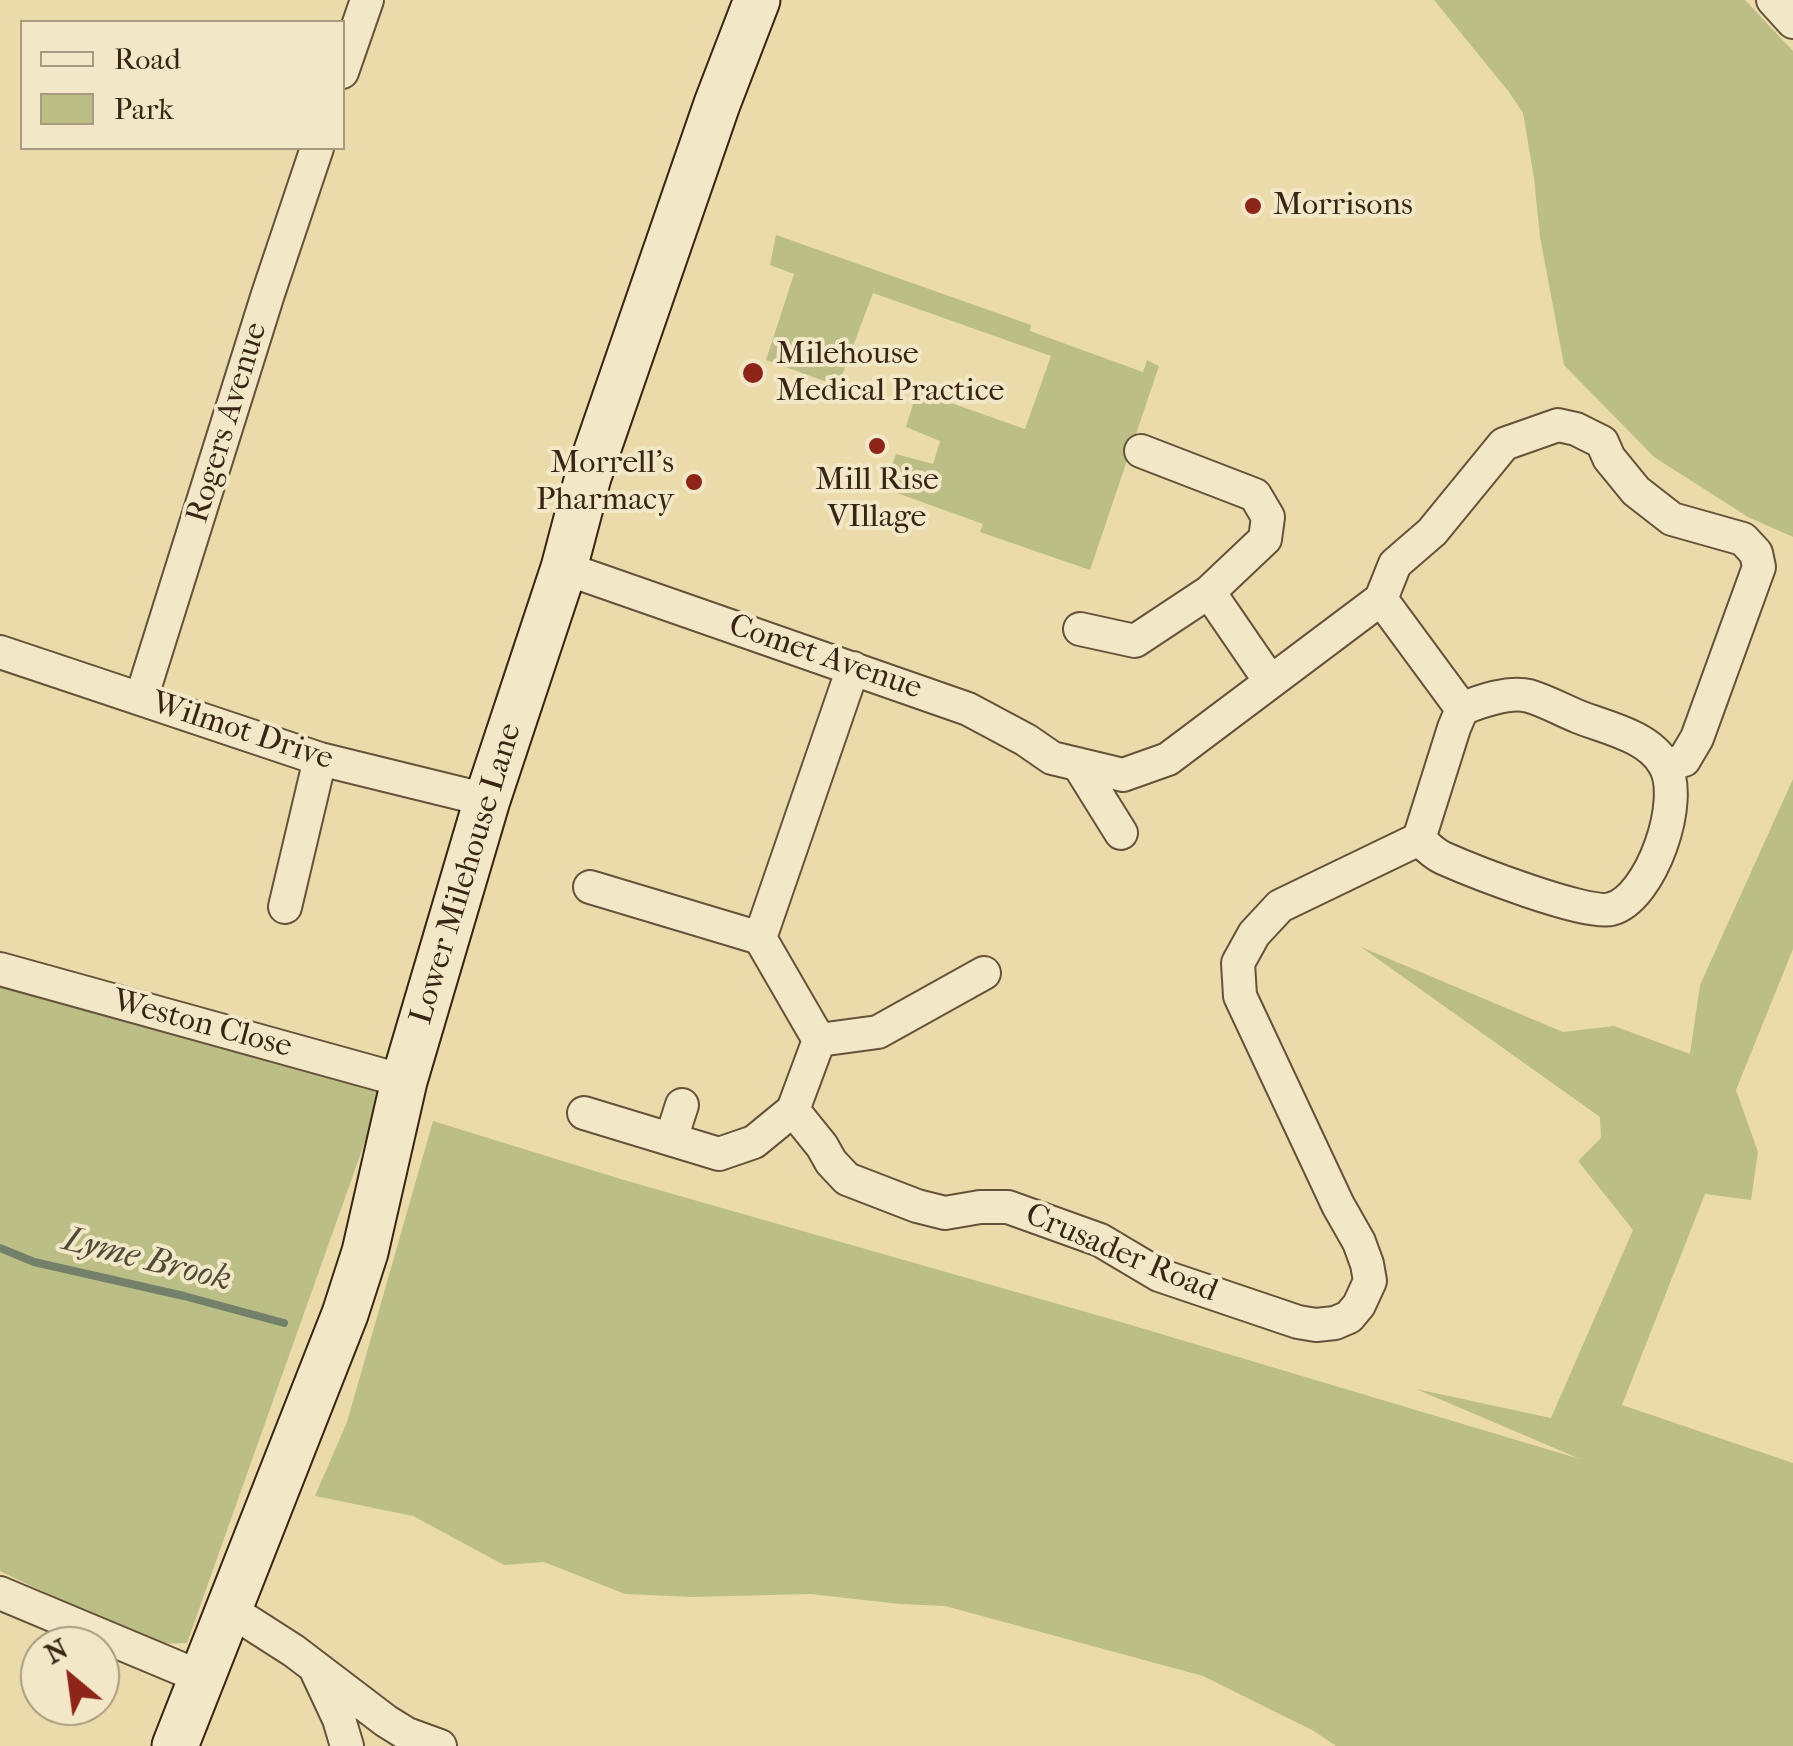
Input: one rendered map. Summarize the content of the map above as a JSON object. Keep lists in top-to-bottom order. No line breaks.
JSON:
{"streets":{"main road":["Lower Milehouse Lane"],"street":["Rogers Avenue","Comet Avenue","Wilmot Drive","Weston Close","Crusader Road"]},"crossings":[["Rogers Avenue","Wilmot Drive"],["Comet Avenue","Lower Milehouse Lane"],["Wilmot Drive","Lower Milehouse Lane"],["Lower Milehouse Lane","Weston Close"]],"water":["Lyme Brook"],"places":["Morrisons","Milehouse Medical Practice","Mill Rise VIllage","Morrell's Pharmacy"],"legend":["Road","Park"],"north":"top left"}
